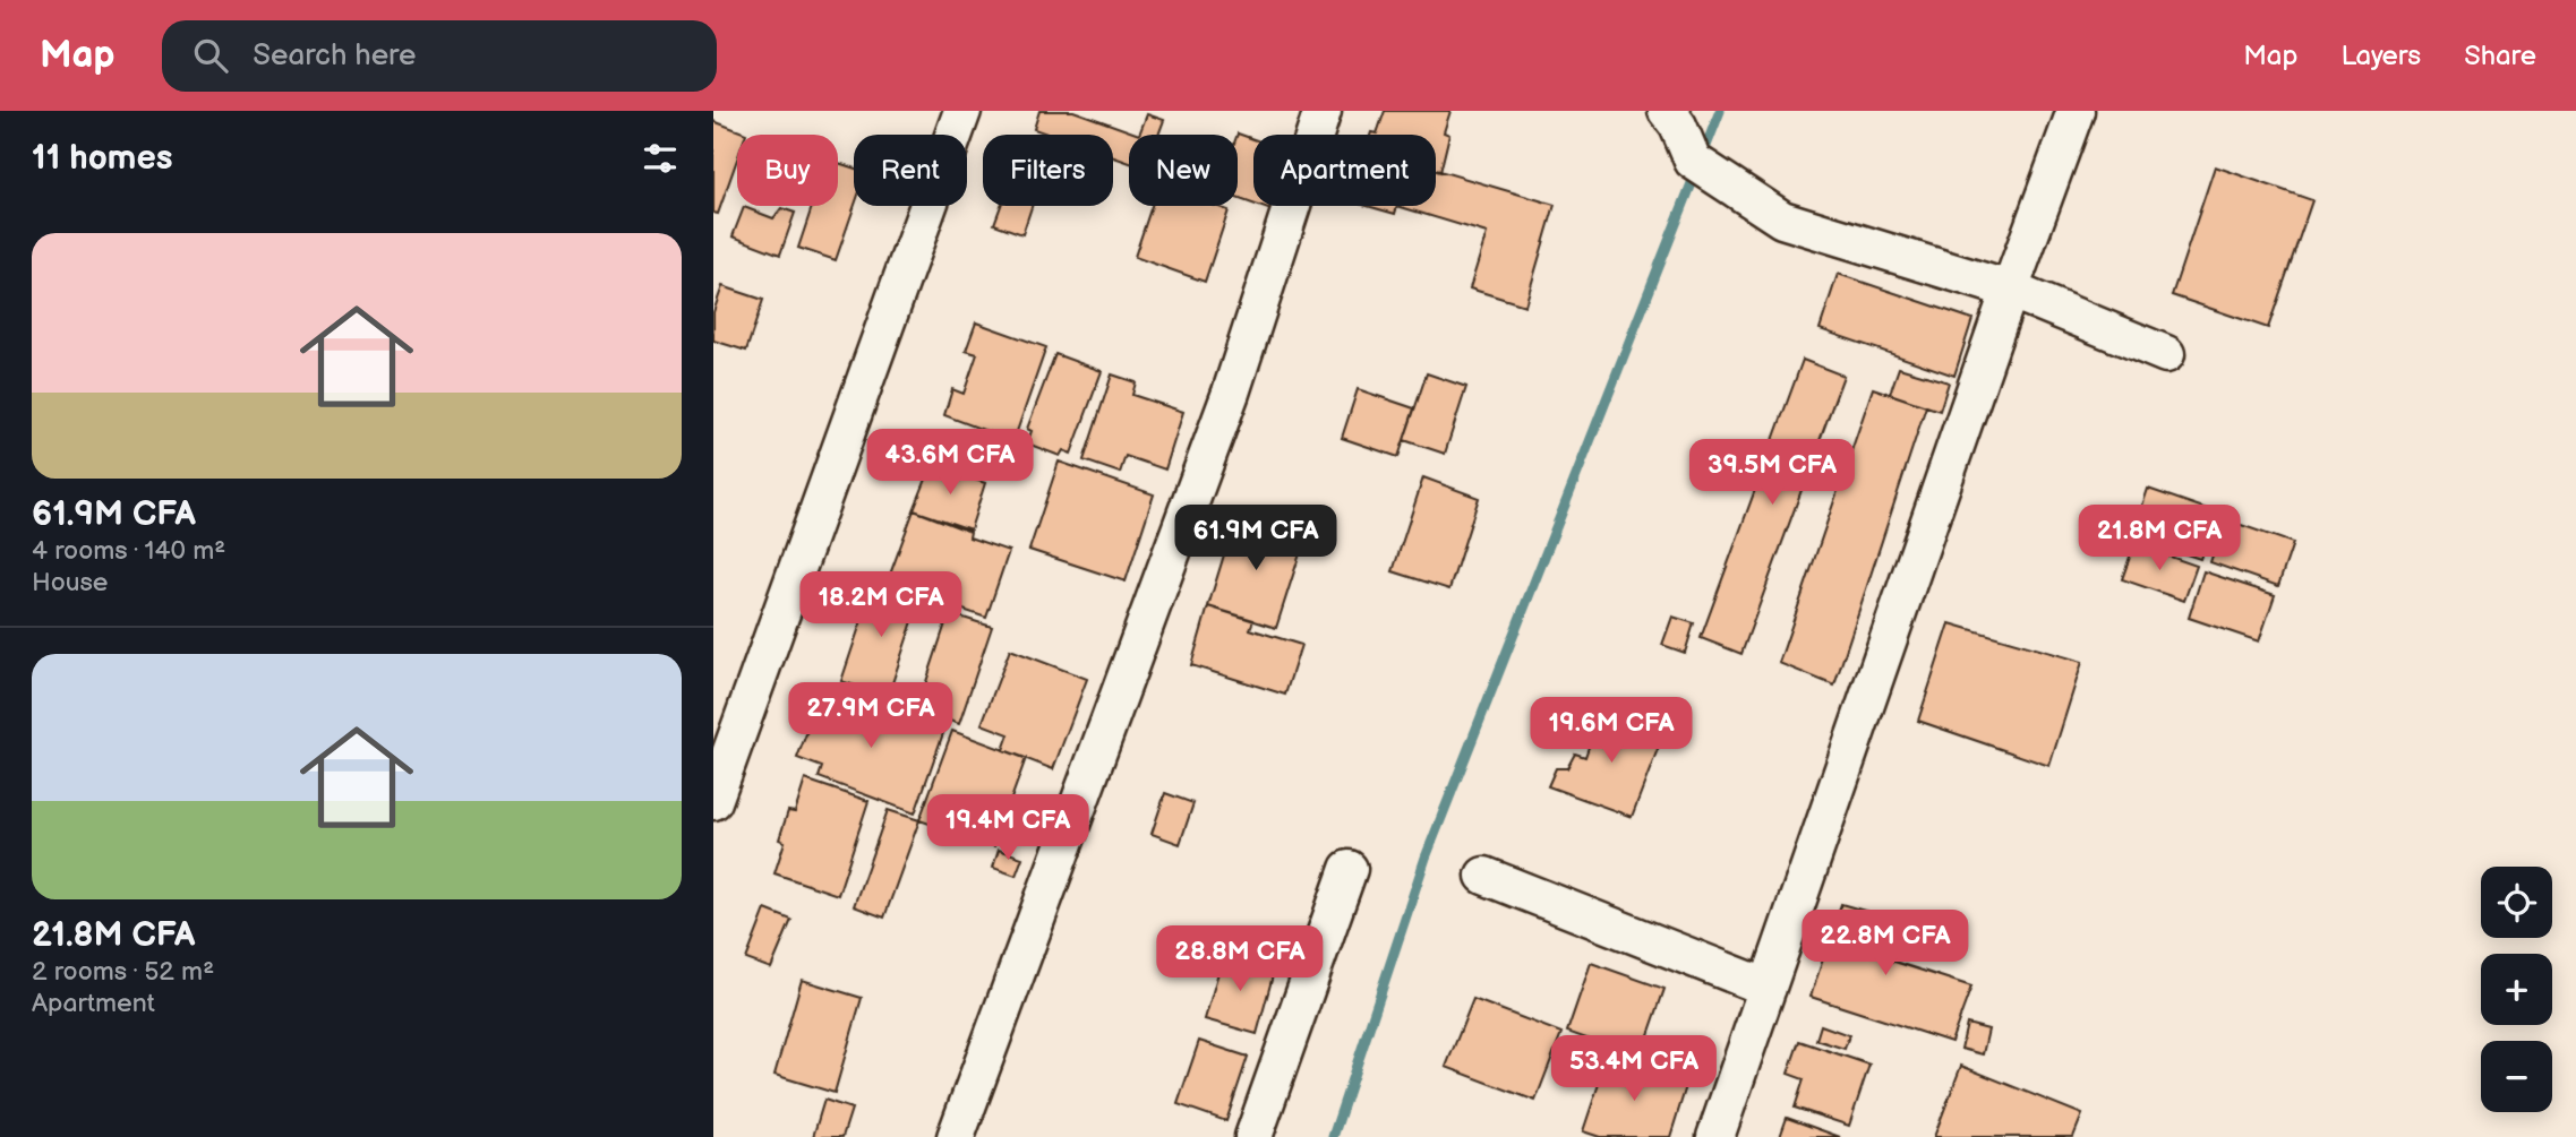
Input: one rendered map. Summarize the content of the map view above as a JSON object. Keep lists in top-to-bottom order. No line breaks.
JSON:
{"page":{"header":"Map","search":"Search here","nav":["Map","Layers","Share"],"heading":"11 homes","chip":["Buy","Rent","Filters","New","Apartment"],"list":[{"name":"61.9M CFA","note":"4 rooms · 140 m² · House"},{"name":"21.8M CFA","note":"2 rooms · 52 m² · Apartment"}],"price":["43.6M CFA","39.5M CFA","61.9M CFA","21.8M CFA","18.2M CFA","27.9M CFA","19.6M CFA","19.4M CFA","22.8M CFA","28.8M CFA","53.4M CFA"],"map_buttons":["+","−"]}}
